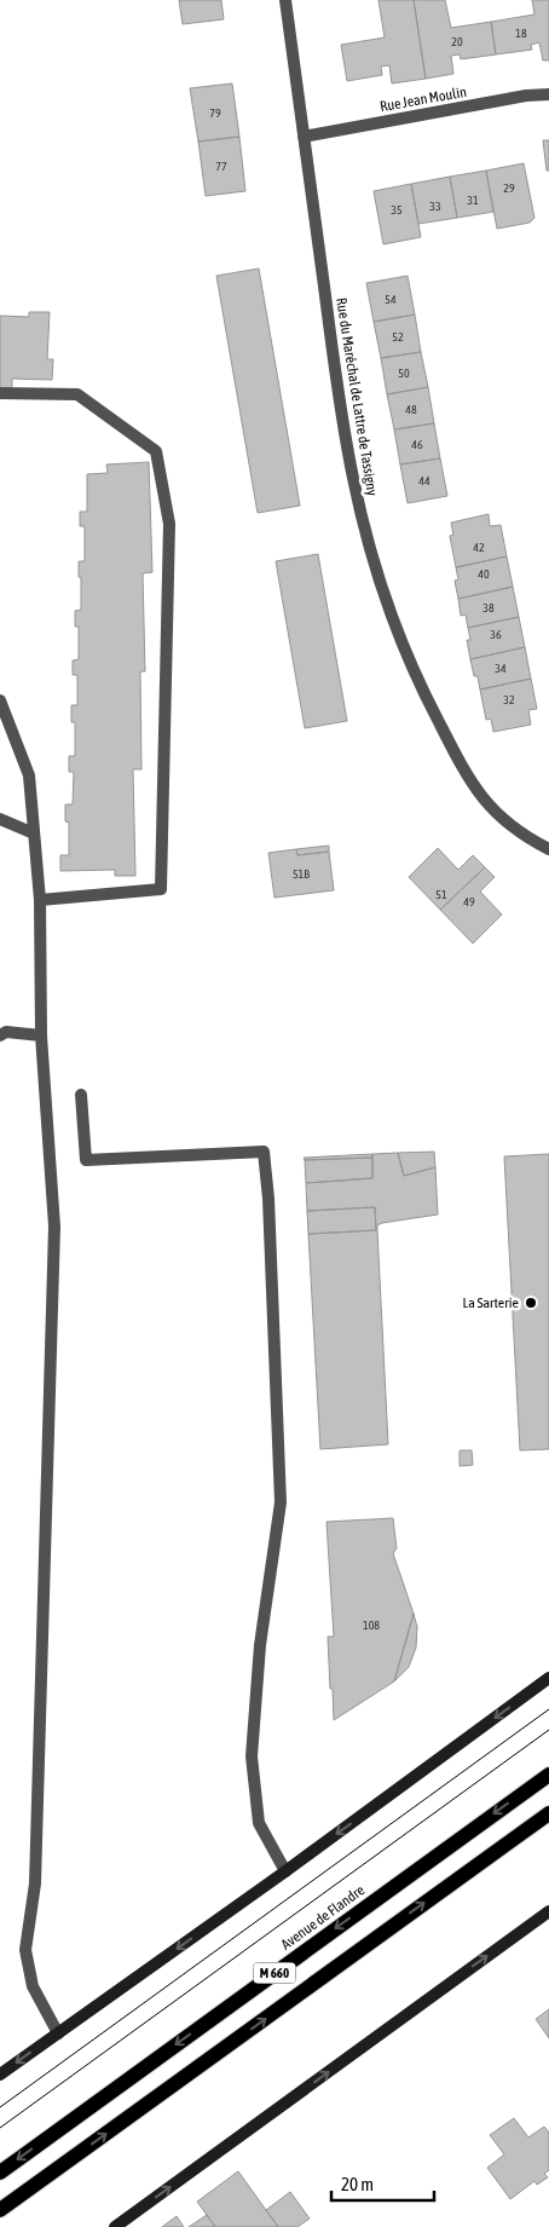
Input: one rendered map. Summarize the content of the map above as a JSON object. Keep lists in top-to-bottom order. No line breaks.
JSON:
{"streets":{"main road":["Avenue de Flandre","M 660"],"street":["Rue Jean Moulin","Rue du Maréchal de Lattre de Tassigny"]},"crossings":[["Rue Jean Moulin","Rue du Maréchal de Lattre de Tassigny"]],"places":["La Sarterie"],"house_numbers":["18","20","79","77","29","31","33","35","54","52","50","48","46","44","42","40","38","36","34","32","51B","51","49","108"],"scale_bar":"20 m"}
